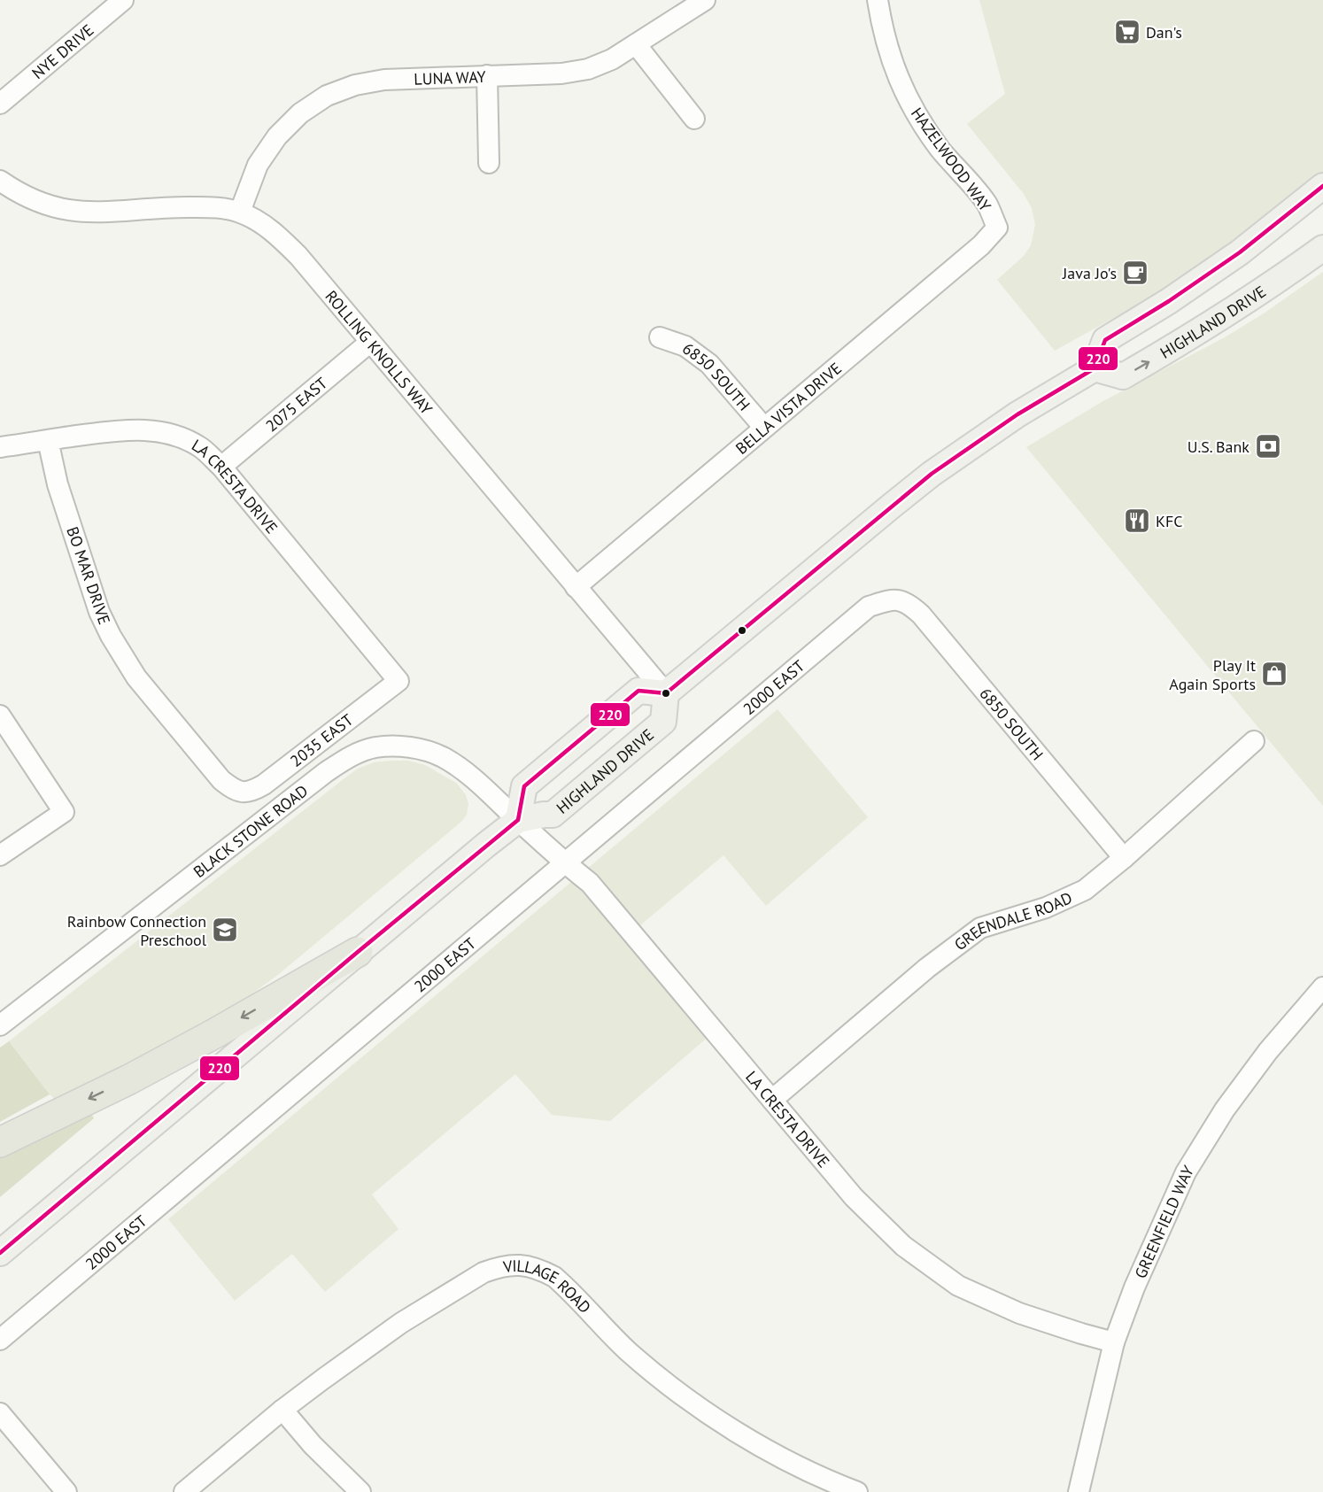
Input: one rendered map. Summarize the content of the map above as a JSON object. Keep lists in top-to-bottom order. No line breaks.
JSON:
{"streets":{"main road":["HIGHLAND DRIVE"],"street":["NYE DRIVE","LUNA WAY","HAZELWOOD WAY","ROLLING KNOLLS WAY","6850 SOUTH","2075 EAST","BELLA VISTA DRIVE","LA CRESTA DRIVE","BO MAR DRIVE","2000 EAST","2035 EAST","BLACK STONE ROAD","GREENDALE ROAD","GREENFIELD WAY","VILLAGE ROAD"]},"crossings":[["LUNA WAY","ROLLING KNOLLS WAY"],["HAZELWOOD WAY","BELLA VISTA DRIVE"],["HIGHLAND DRIVE","ROLLING KNOLLS WAY"],["HIGHLAND DRIVE","LA CRESTA DRIVE"],["HIGHLAND DRIVE","BLACK STONE ROAD"],["ROLLING KNOLLS WAY","2075 EAST"],["ROLLING KNOLLS WAY","BELLA VISTA DRIVE"],["6850 SOUTH","BELLA VISTA DRIVE"],["6850 SOUTH","2000 EAST"],["6850 SOUTH","GREENDALE ROAD"],["2075 EAST","LA CRESTA DRIVE"],["LA CRESTA DRIVE","BO MAR DRIVE"],["LA CRESTA DRIVE","2000 EAST"],["LA CRESTA DRIVE","2035 EAST"],["LA CRESTA DRIVE","BLACK STONE ROAD"],["LA CRESTA DRIVE","GREENDALE ROAD"],["LA CRESTA DRIVE","GREENFIELD WAY"],["BO MAR DRIVE","2035 EAST"]],"places":{"supermarket":["Dan's"],"cafe":["Java Jo's"],"bank":["U.S. Bank"],"restaurant":["KFC"],"shop":["Play It Again Sports"],"school or university":["Rainbow Connection Preschool"]},"lines":["transit line 220"]}
